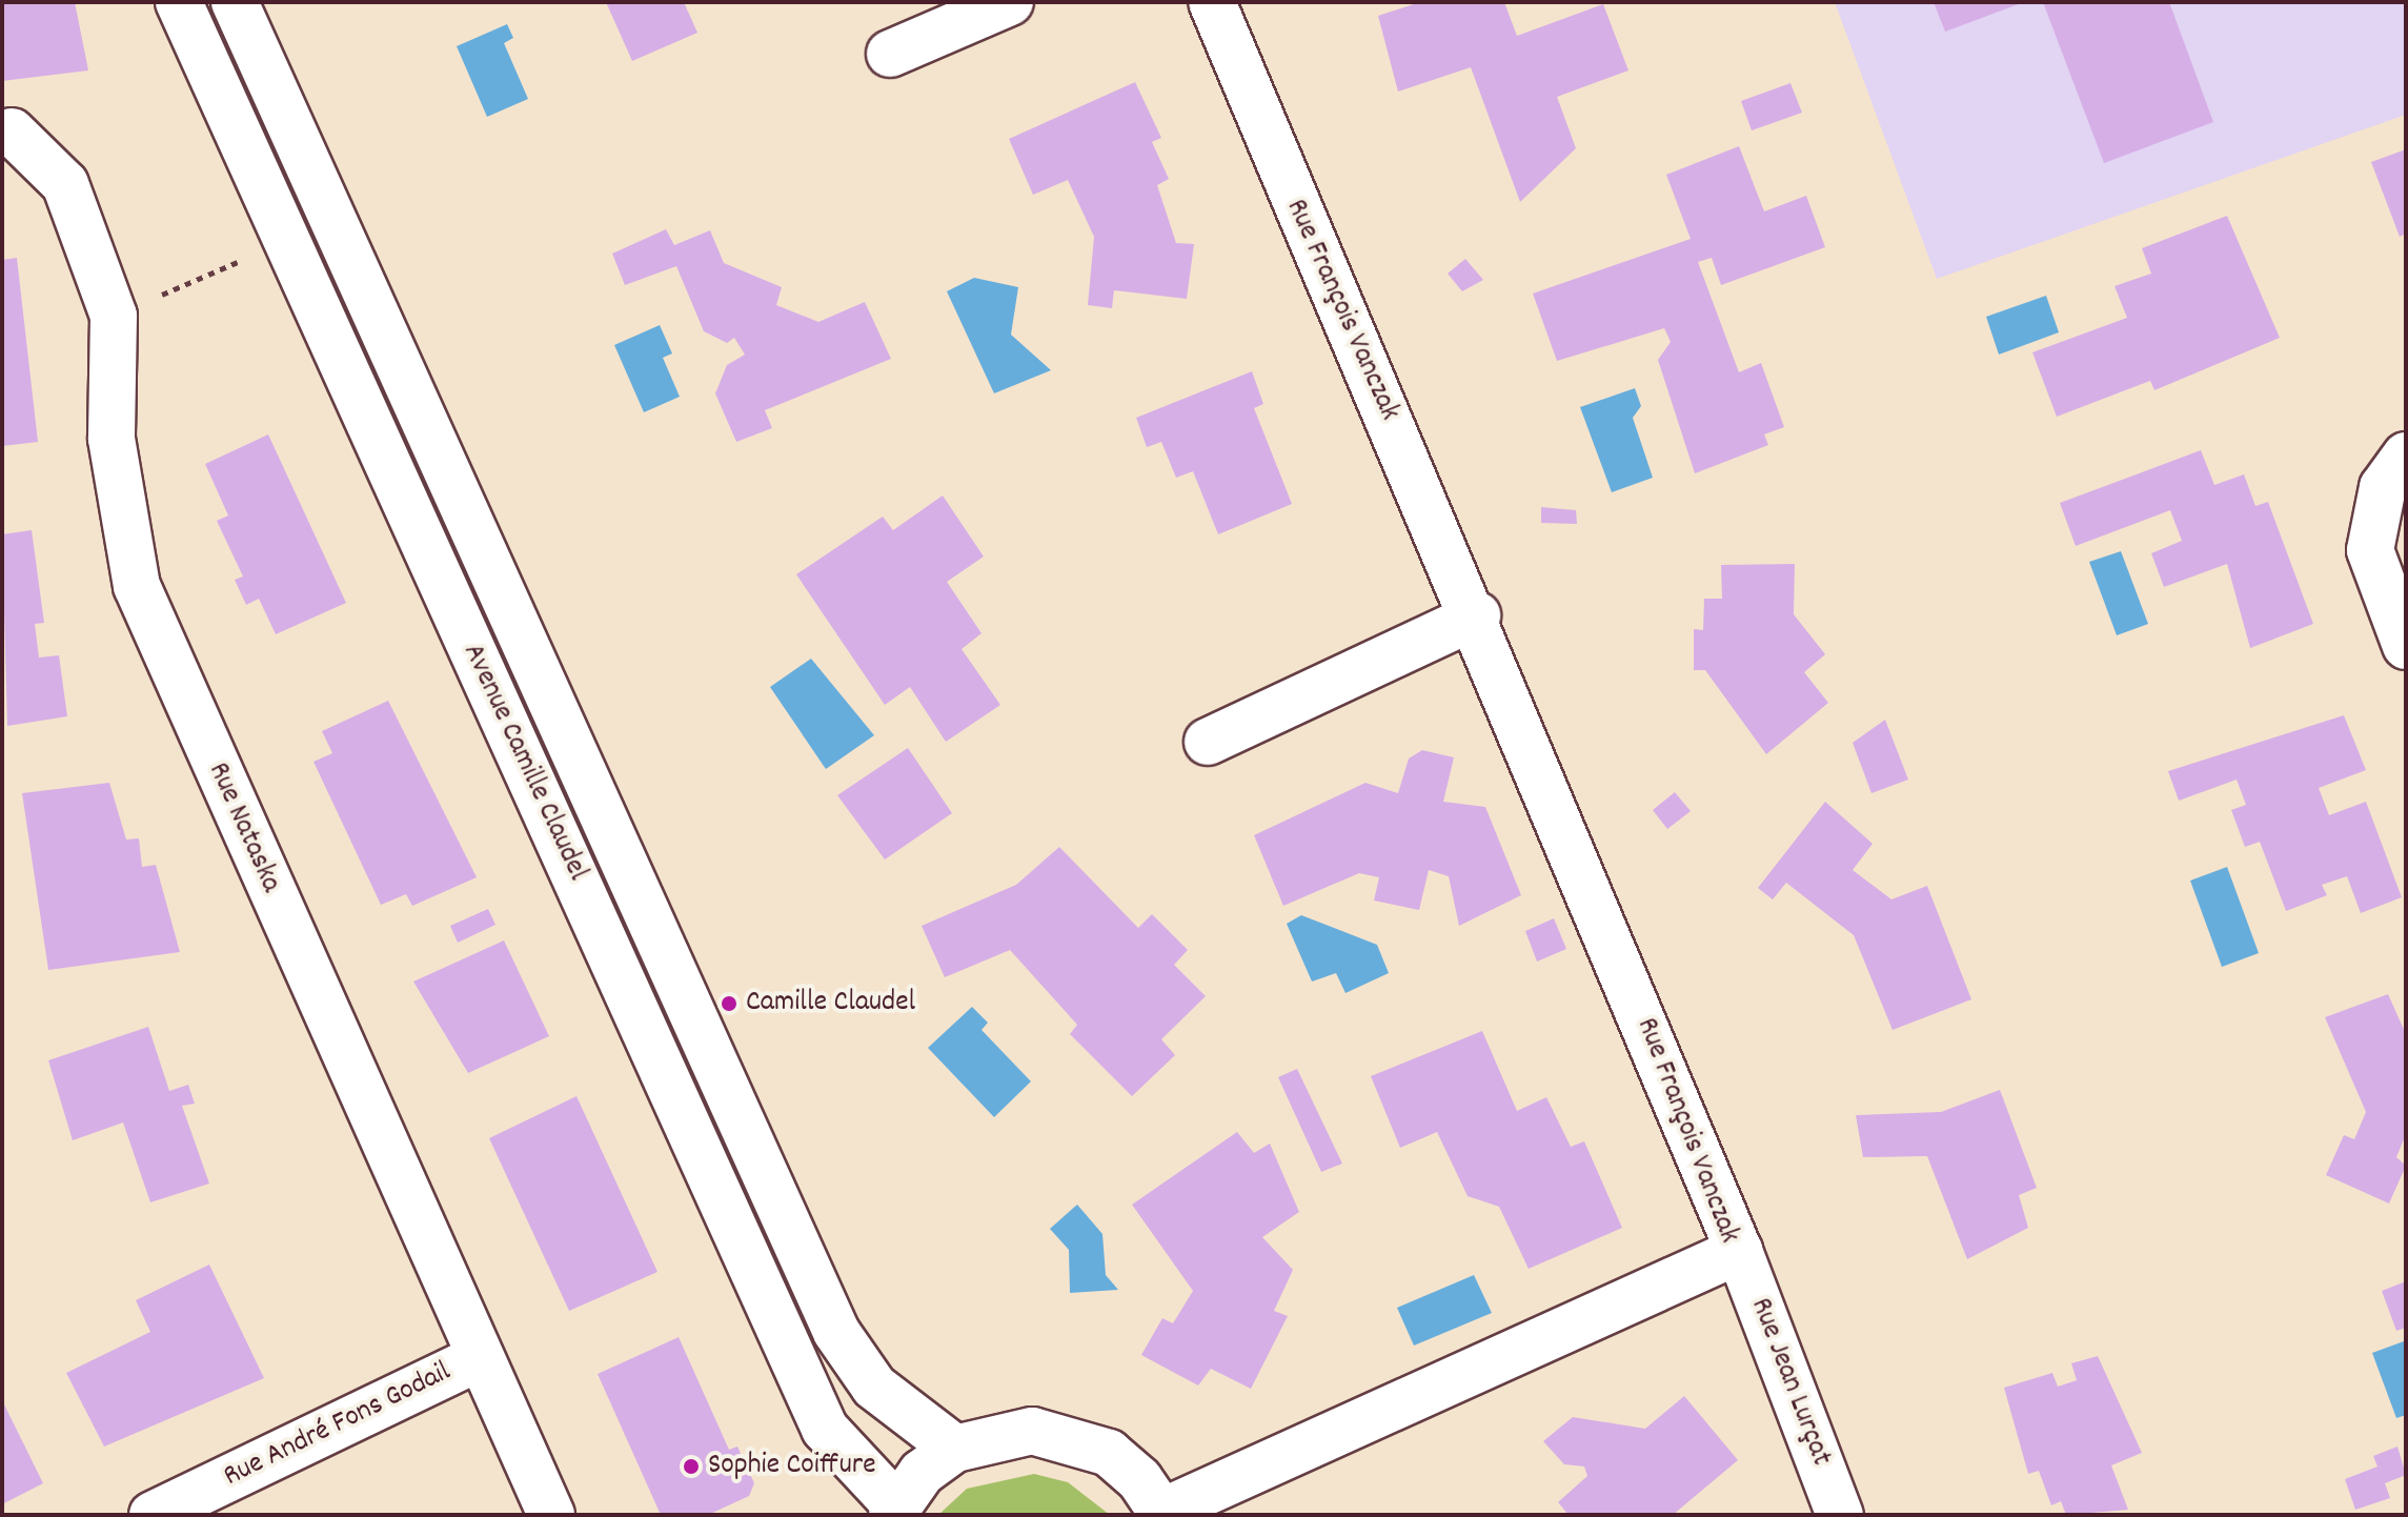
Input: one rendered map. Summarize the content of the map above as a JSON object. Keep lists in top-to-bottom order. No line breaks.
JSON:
{"streets":{"street":["Rue François Vanczak","Avenue Camille Claudel","Rue Nataska","Rue Jean Lurçat","Rue André Fons Godail"]},"crossings":[["Rue François Vanczak","Rue Jean Lurçat"],["Rue Nataska","Rue André Fons Godail"]],"places":["Camille Claudel","Sophie Coiffure"]}
